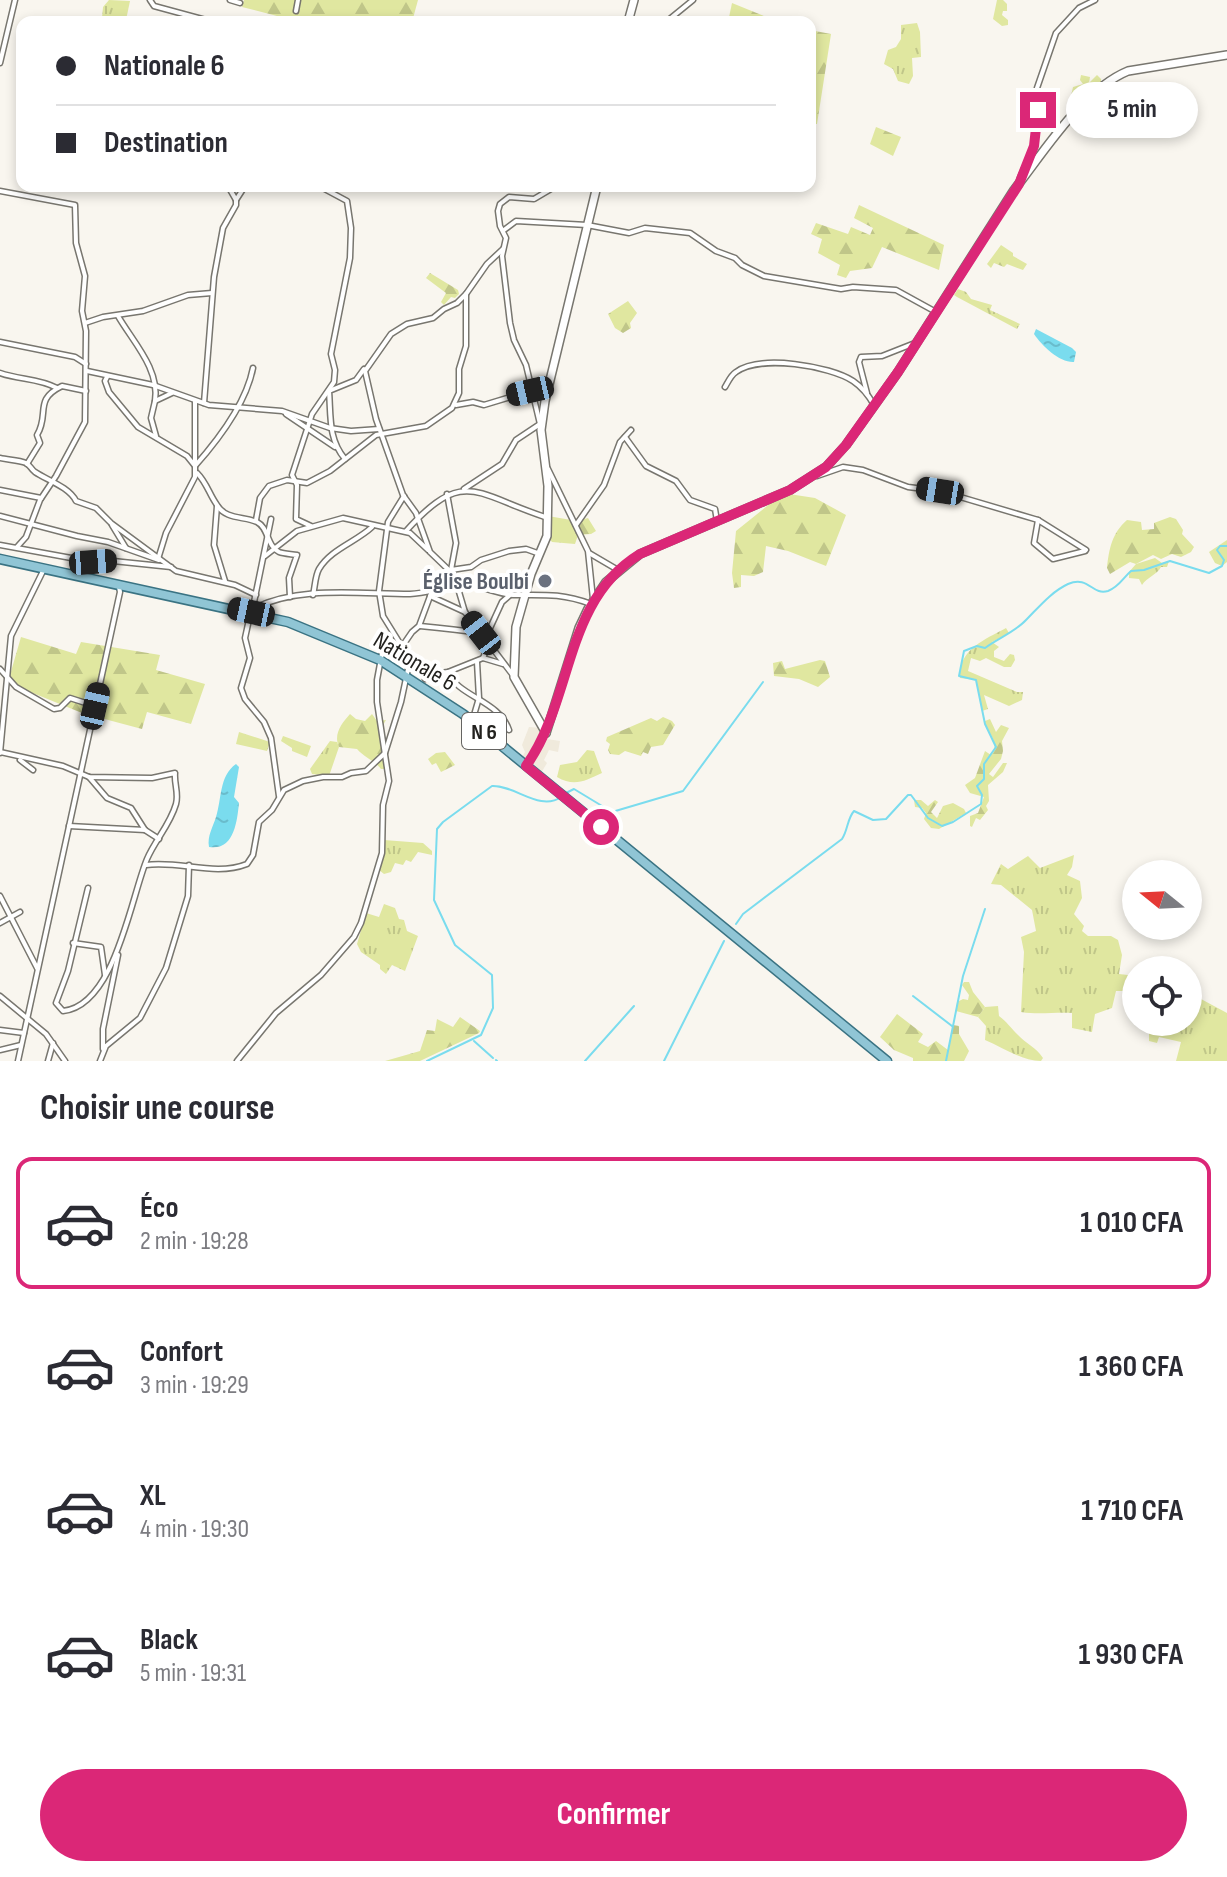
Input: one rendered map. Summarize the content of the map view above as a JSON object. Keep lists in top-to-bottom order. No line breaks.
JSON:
{"streets":{"main road":["Nationale 6","N 6"]},"places":["Église Boulbi"],"north":"left","page":{"banner":["Nationale 6","Destination"],"bubble":"5 min","heading":"Choisir une course","list":[{"name":"Éco","note":"2 min · 19:28","value":"1 010 CFA"},{"name":"Confort","note":"3 min · 19:29","value":"1 360 CFA"},{"name":"XL","note":"4 min · 19:30","value":"1 710 CFA"},{"name":"Black","note":"5 min · 19:31","value":"1 930 CFA"}],"buttons":"Confirmer"}}
